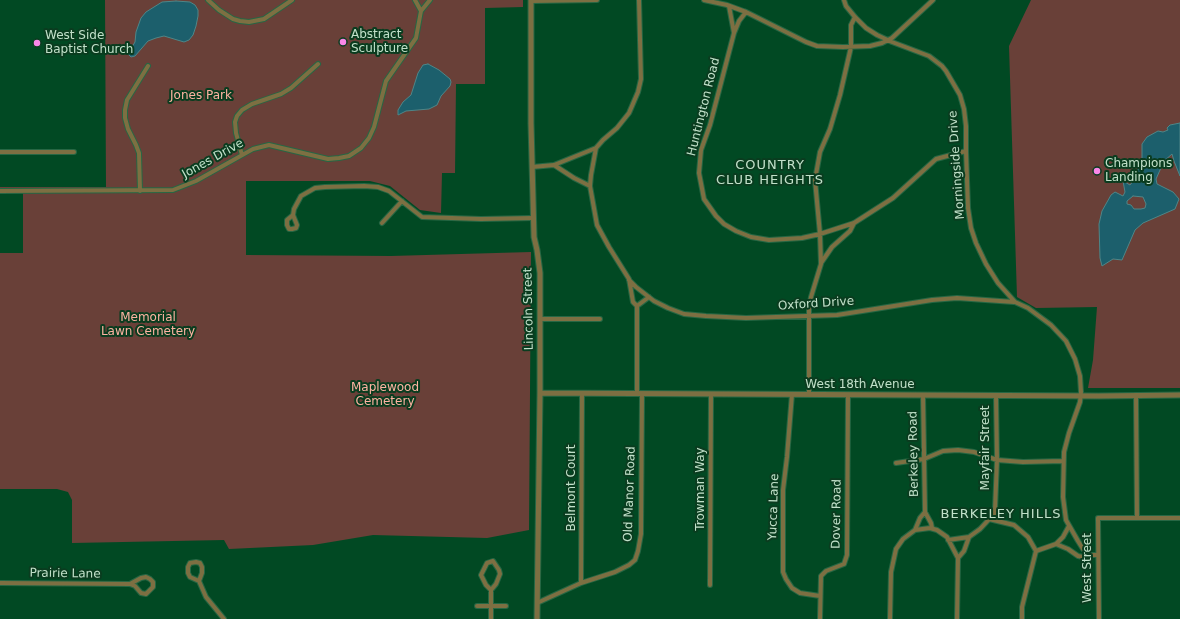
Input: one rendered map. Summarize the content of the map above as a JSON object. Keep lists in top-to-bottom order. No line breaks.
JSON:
{"streets":{"street":["Huntington Road","Jones Drive","Morningside Drive","Oxford Drive","Lincoln Street","West 18th Avenue","Mayfair Street","Berkeley Road","Belmont Court","Trowman Way","Old Manor Road","Yucca Lane","Dover Road","West Street","Prairie Lane"]},"crossings":[["Huntington Road","Morningside Drive"],["Morningside Drive","Oxford Drive"],["Morningside Drive","West 18th Avenue"],["Oxford Drive","Old Manor Road"],["Lincoln Street","West 18th Avenue"],["Lincoln Street","Old Manor Road"],["West 18th Avenue","Mayfair Street"],["West 18th Avenue","Berkeley Road"],["West 18th Avenue","Belmont Court"],["West 18th Avenue","Trowman Way"],["West 18th Avenue","Old Manor Road"],["West 18th Avenue","Yucca Lane"],["West 18th Avenue","Dover Road"],["Mayfair Street","Berkeley Road"],["Belmont Court","Old Manor Road"],["Yucca Lane","Dover Road"]],"districts":["COUNTRY CLUB HEIGHTS","BERKELEY HILLS"],"parks":["Jones Park","Memorial Lawn Cemetery","Maplewood Cemetery"],"places":["Abstract Sculpture","West Side Baptist Church","Champions Landing"]}
